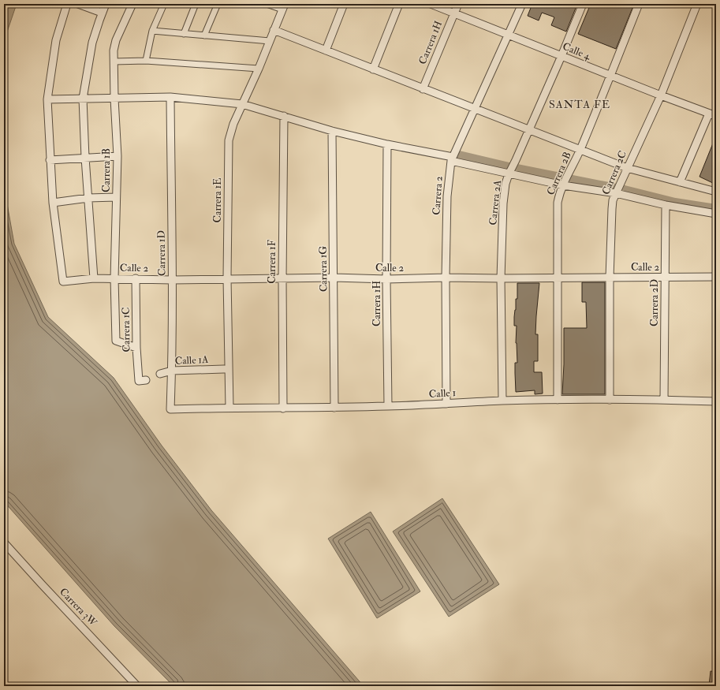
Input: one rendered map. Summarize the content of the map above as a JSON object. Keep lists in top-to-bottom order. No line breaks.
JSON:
{"streets":{"street":["Carrera 1H","Calle 4","Carrera 1B","Carrera 2C","Carrera 2B","Carrera 2","Carrera 1E","Carrera 2A","Carrera 1D","Carrera 1F","Calle 2","Carrera 1G","Carrera 2D","Carrera 1C","Calle 1A","Calle 1","Carrera 3W"]},"crossings":[["Carrera 1H","Calle 4"],["Carrera 1H","Calle 2"],["Carrera 1H","Calle 1"],["Calle 4","Carrera 2C"],["Calle 4","Carrera 2B"],["Calle 4","Carrera 2"],["Calle 4","Carrera 2A"],["Carrera 1B","Calle 2"],["Carrera 1B","Carrera 1C"],["Carrera 2C","Calle 2"],["Carrera 2C","Calle 1"],["Carrera 2B","Calle 2"],["Carrera 2B","Calle 1"],["Carrera 2","Calle 2"],["Carrera 2","Calle 1"],["Carrera 1E","Calle 2"],["Carrera 1E","Calle 1"],["Carrera 2A","Calle 2"],["Carrera 2A","Calle 1"],["Carrera 1D","Calle 2"],["Carrera 1D","Calle 1A"],["Carrera 1D","Calle 1"],["Carrera 1F","Calle 2"],["Carrera 1F","Calle 1"],["Calle 2","Carrera 1G"],["Calle 2","Carrera 2D"],["Calle 2","Carrera 1C"],["Carrera 1G","Calle 1"],["Carrera 2D","Calle 1"]],"districts":["SANTA FE"]}
